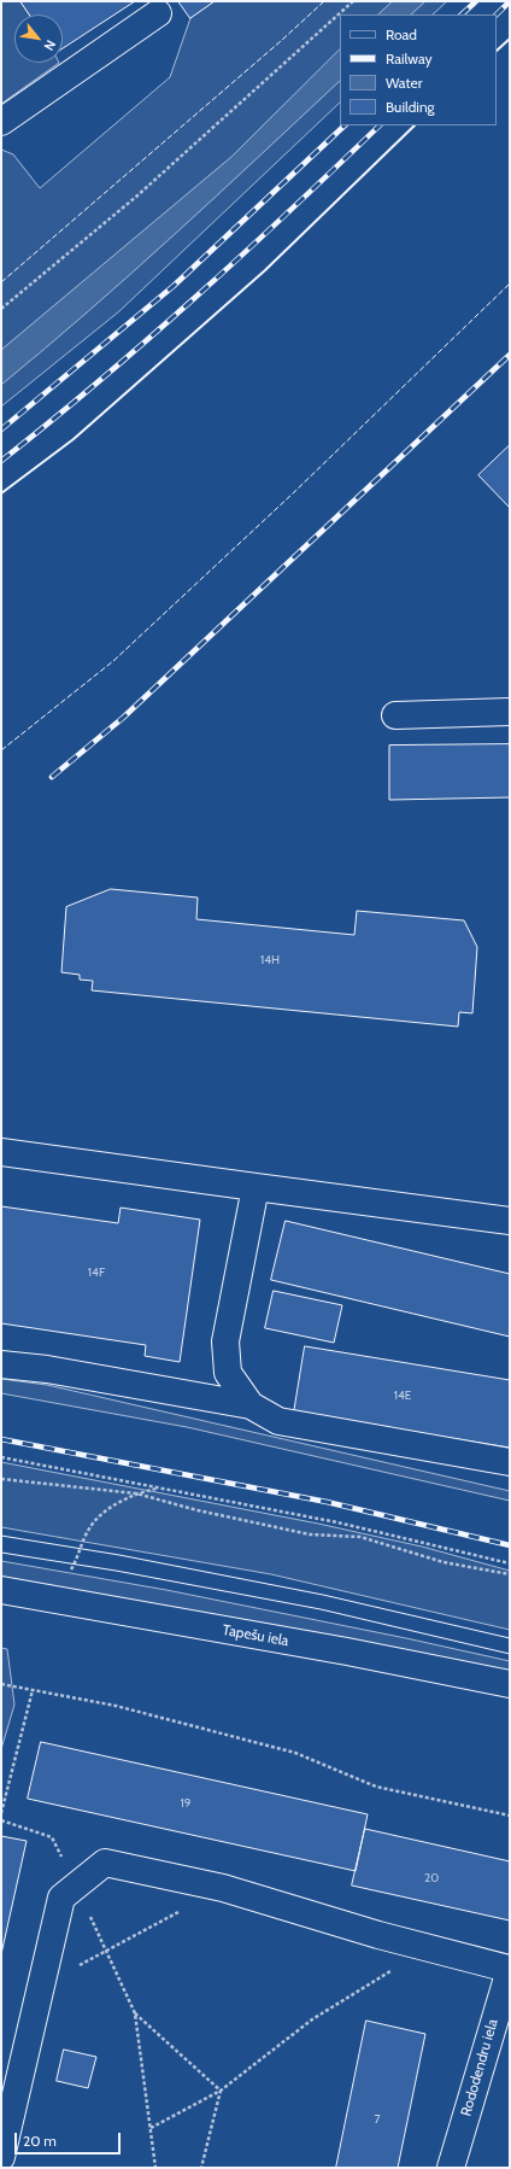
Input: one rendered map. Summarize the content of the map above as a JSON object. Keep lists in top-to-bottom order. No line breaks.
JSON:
{"streets":{"street":["Tapešu iela","Rododendru iela"]},"house_numbers":["14H","14F","14E","19","20","7"],"legend":["Road","Railway","Water","Building"],"scale_bar":"20 m","north":"bottom right"}
